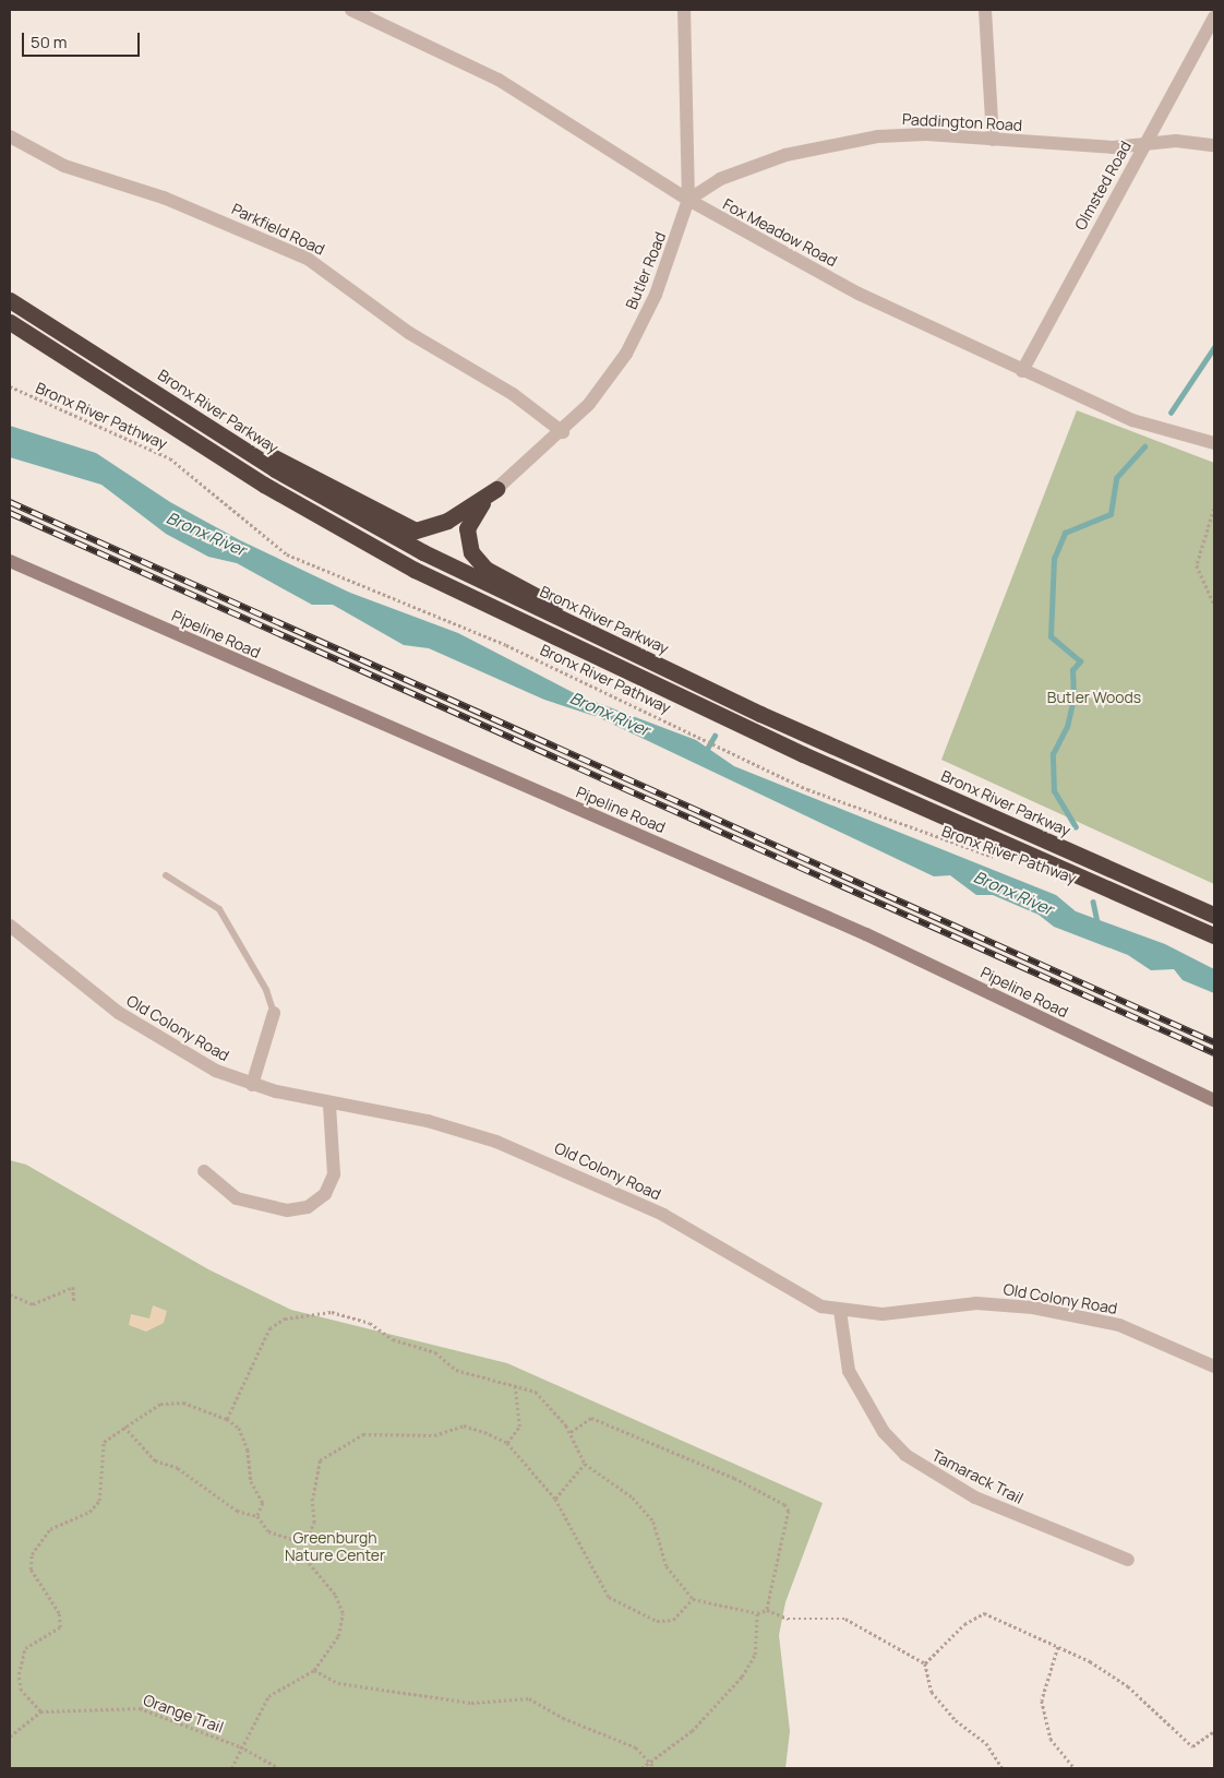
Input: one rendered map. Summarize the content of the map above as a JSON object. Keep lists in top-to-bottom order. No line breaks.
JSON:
{"streets":{"highway":["Bronx River Parkway"],"street":["Paddington Road","Olmsted Road","Parkfield Road","Fox Meadow Road","Butler Road","Pipeline Road","Old Colony Road","Tamarack Trail"],"path":["Bronx River Pathway","Orange Trail"]},"crossings":[["Paddington Road","Olmsted Road"],["Paddington Road","Fox Meadow Road"],["Paddington Road","Butler Road"],["Olmsted Road","Fox Meadow Road"],["Parkfield Road","Butler Road"],["Fox Meadow Road","Butler Road"],["Old Colony Road","Tamarack Trail"]],"water":["Bronx River"],"parks":["Butler Woods","Greenburgh Nature Center"],"scale_bar":"50 m"}
